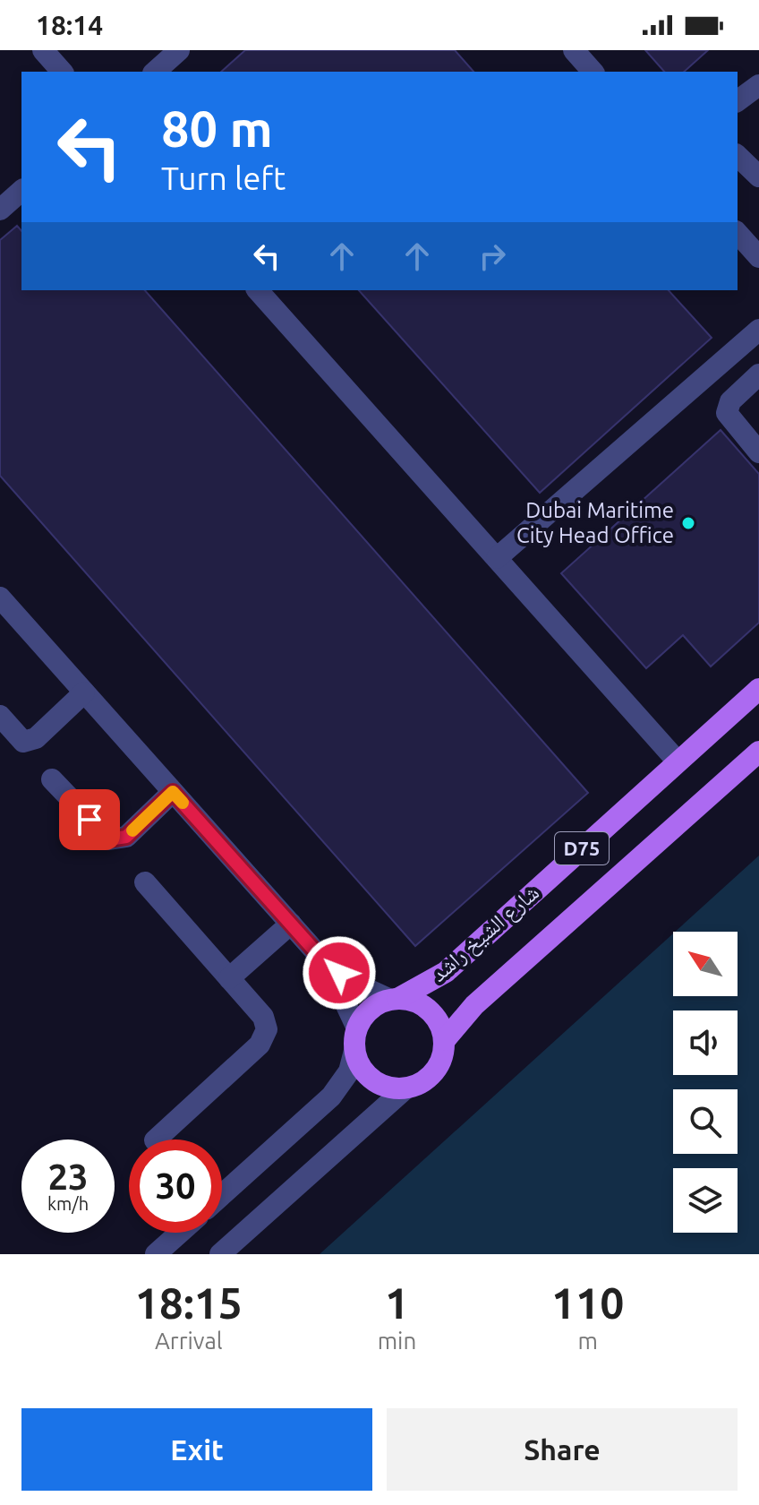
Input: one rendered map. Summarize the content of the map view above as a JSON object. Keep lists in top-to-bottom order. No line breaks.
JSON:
{"streets":{"main road":["D75","شارع الشيخ راشد"]},"crossings":[["D75","شارع الشيخ راشد"]],"places":["Dubai Maritime City Head Office"],"north":"top left","page":{"status":"18:14","turn":["80 m","Turn left"],"speed":"23 km/h","limit":"30","eta":["18:15","Arrival","1","min","110","m"],"buttons":["Exit","Share"]}}
